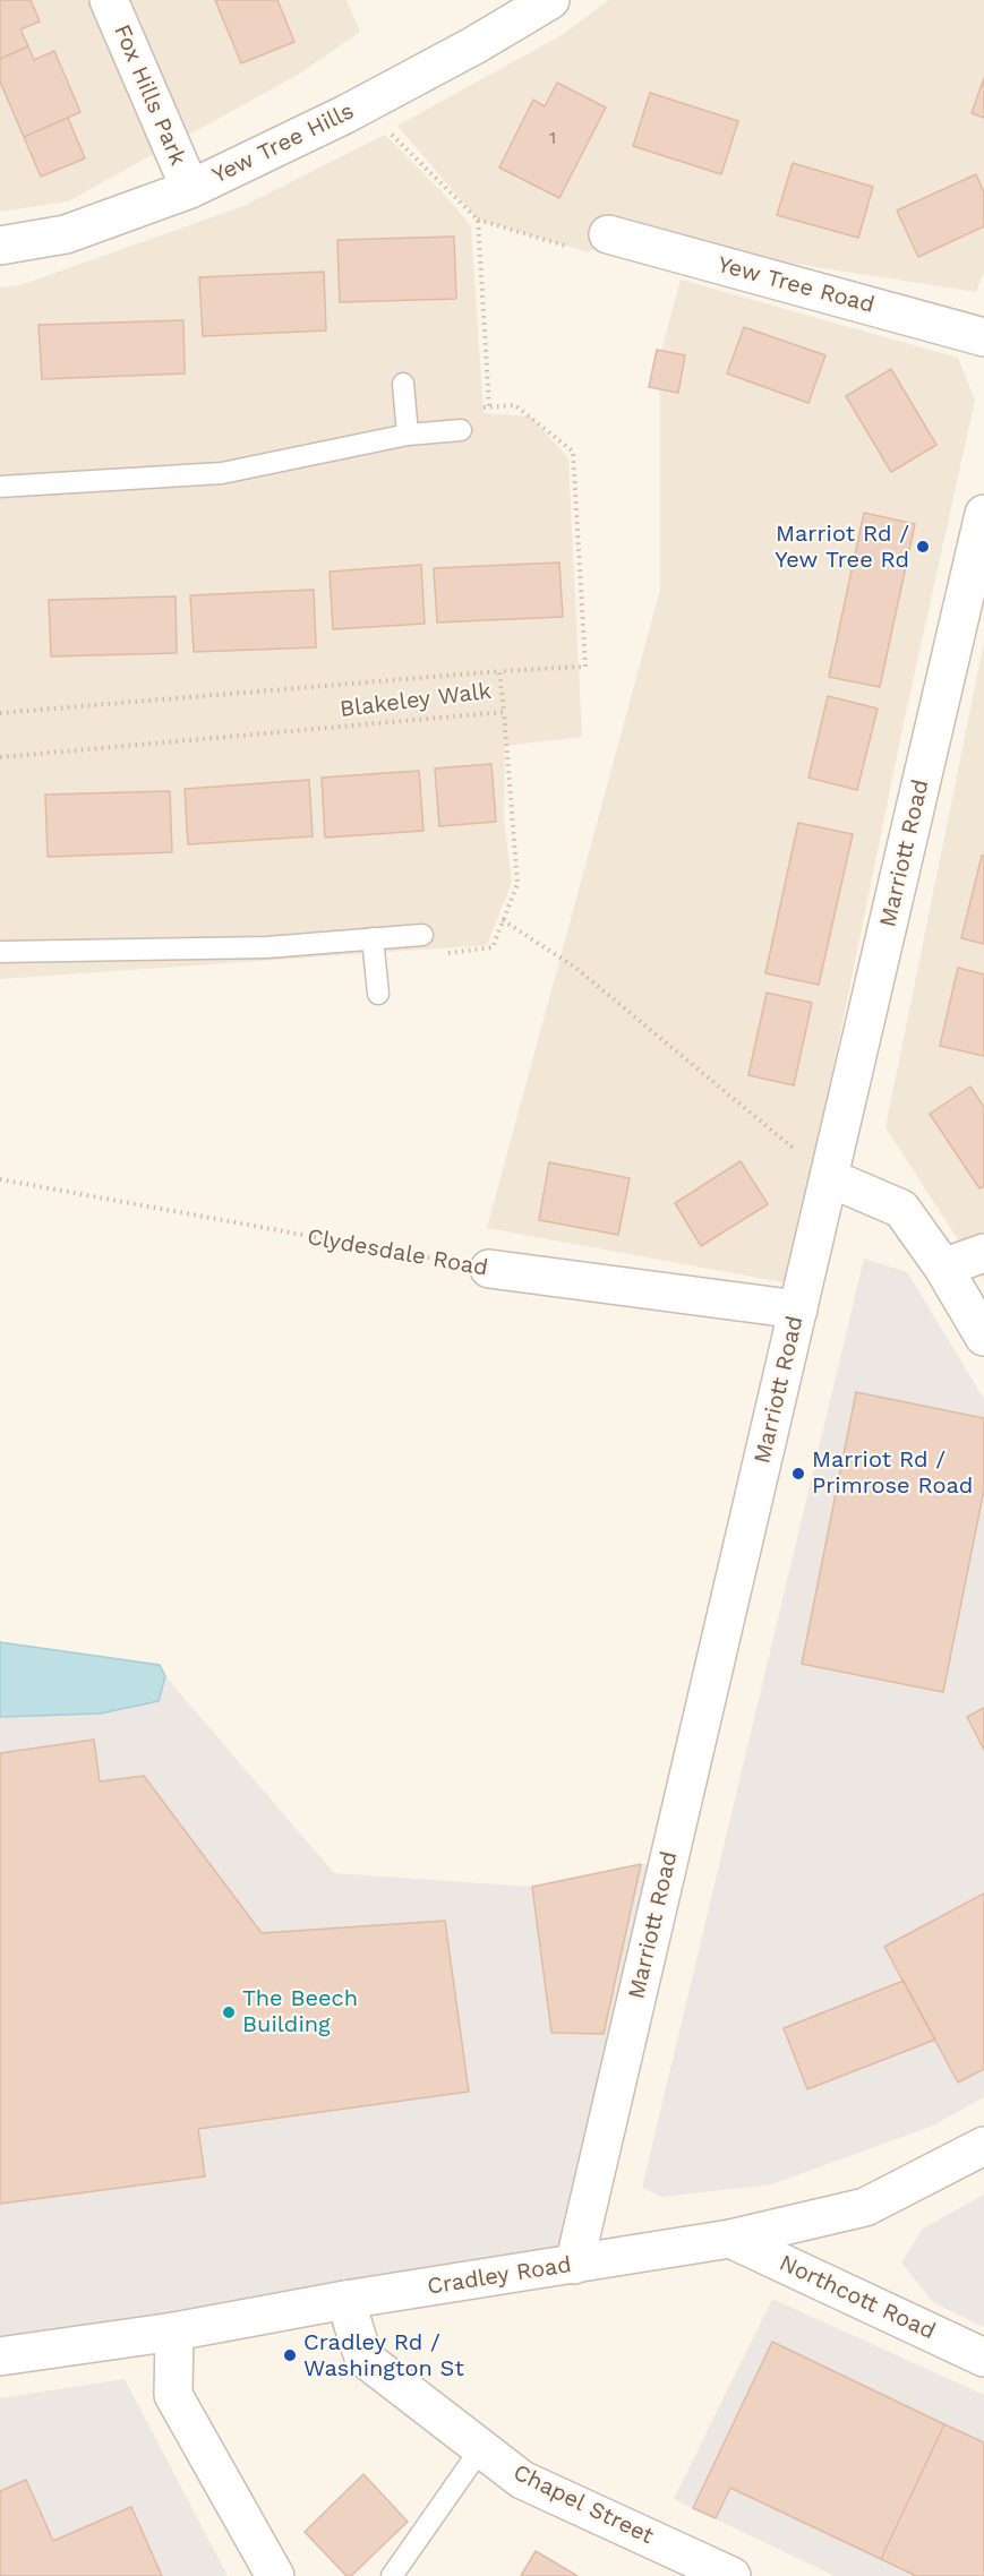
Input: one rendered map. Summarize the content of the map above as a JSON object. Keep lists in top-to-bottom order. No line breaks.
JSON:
{"streets":{"street":["Fox Hills Park","Yew Tree Hills","Yew Tree Road","Marriott Road","Clydesdale Road","Cradley Road","Northcott Road","Chapel Street"],"path":["Blakeley Walk"]},"crossings":[["Fox Hills Park","Yew Tree Hills"],["Marriott Road","Clydesdale Road"],["Marriott Road","Cradley Road"],["Cradley Road","Northcott Road"],["Cradley Road","Chapel Street"]],"places":["Marriot Rd / Yew Tree Rd","Marriot Rd / Primrose Road","The Beech Building","Cradley Rd / Washington St"],"house_numbers":["1"]}
